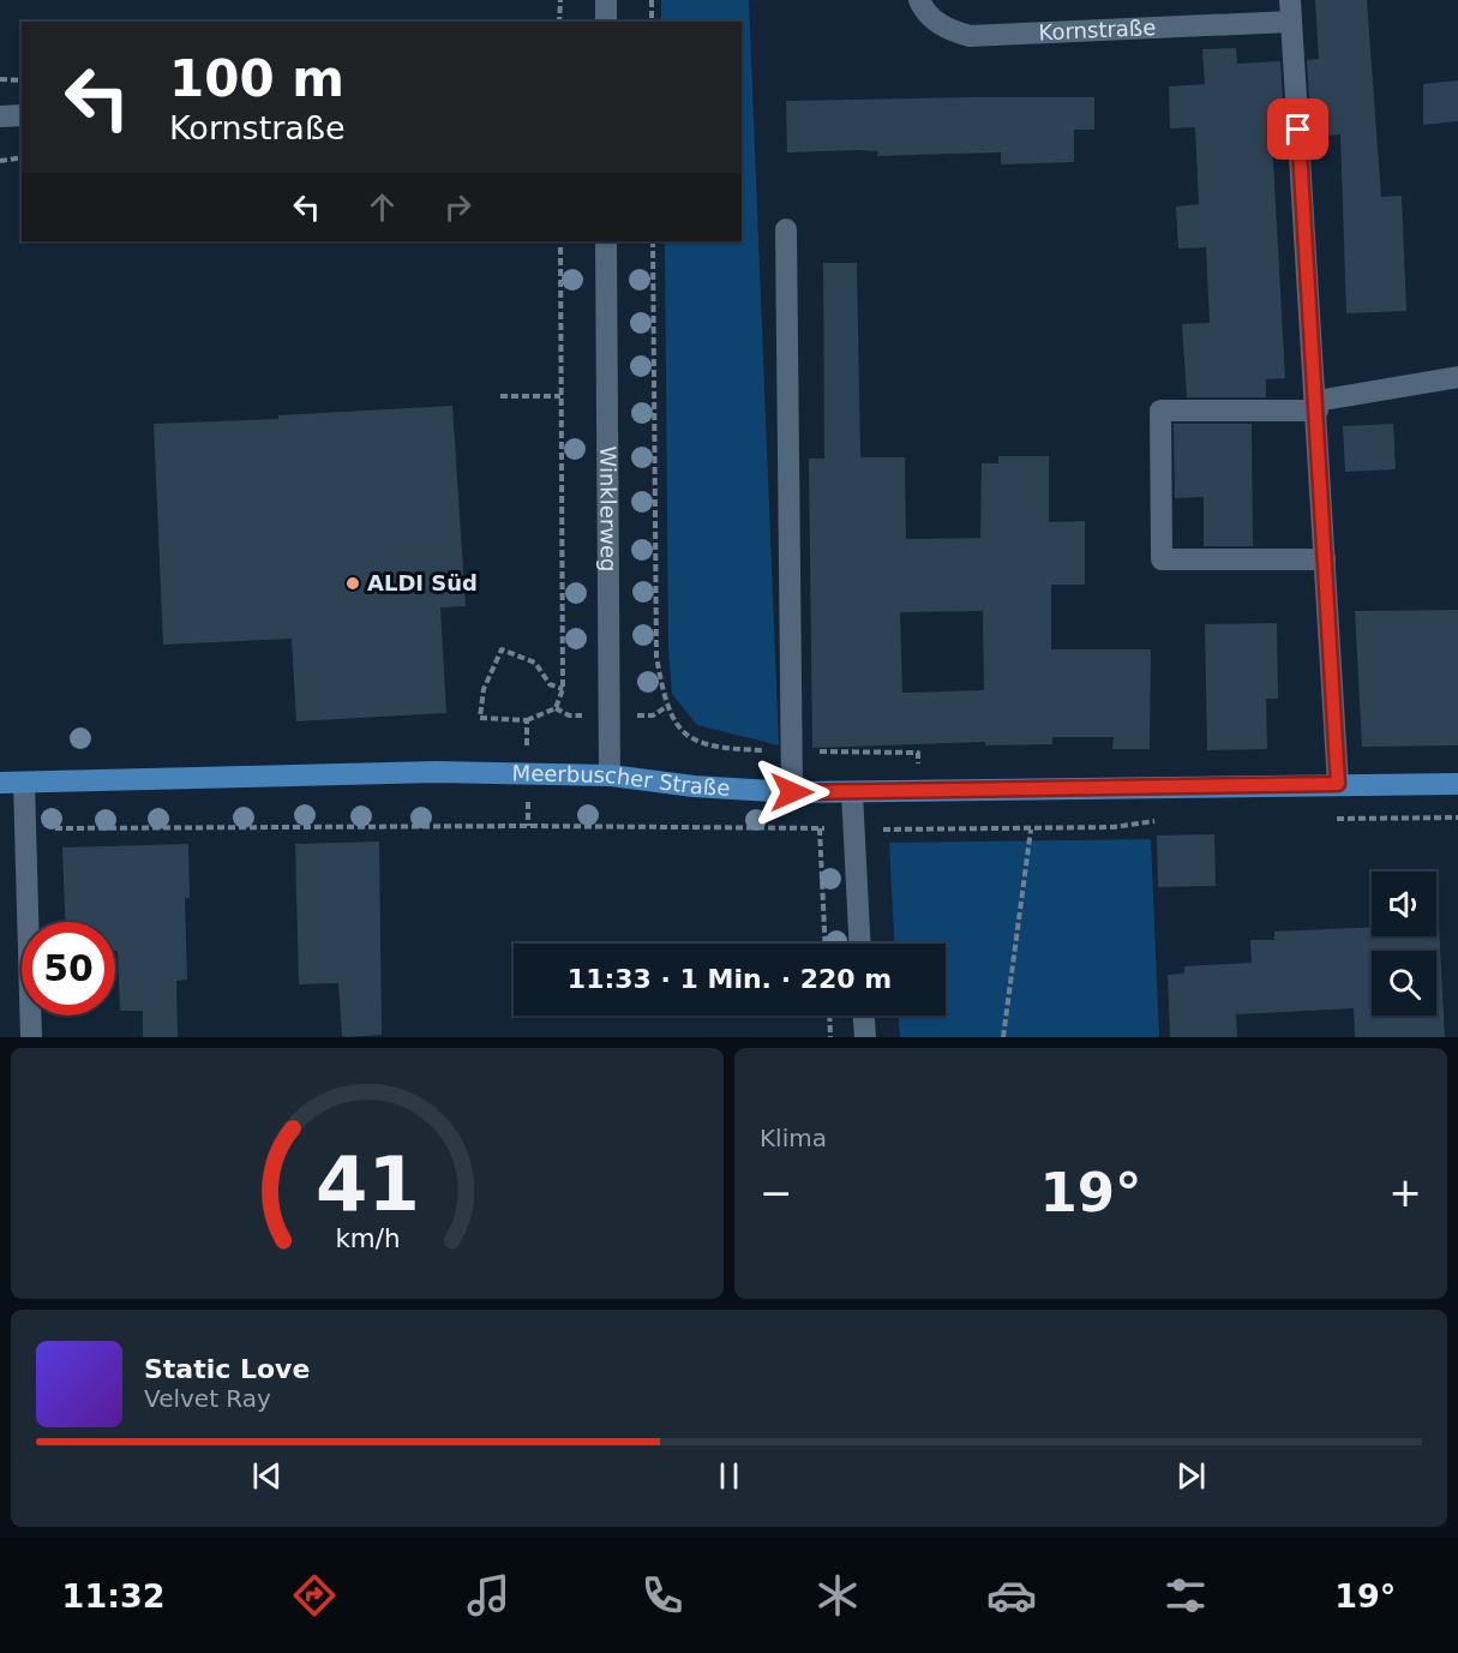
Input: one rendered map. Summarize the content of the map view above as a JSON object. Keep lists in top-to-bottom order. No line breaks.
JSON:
{"streets":{"main road":["Meerbuscher Straße"],"street":["Kornstraße","Winklerweg"]},"crossings":[["Kornstraße","Meerbuscher Straße"],["Winklerweg","Meerbuscher Straße"]],"places":["ALDI Süd"],"page":{"turn":["100 m","Kornstraße"],"limit":"50","trip":"11:33 · 1 Min. · 220 m","tile":"Klima","heat":["−","19°","+"],"song":["Static Love","Velvet Ray"],"tabs":["11:32","19°"],"gauge":["41","km/h"]}}
